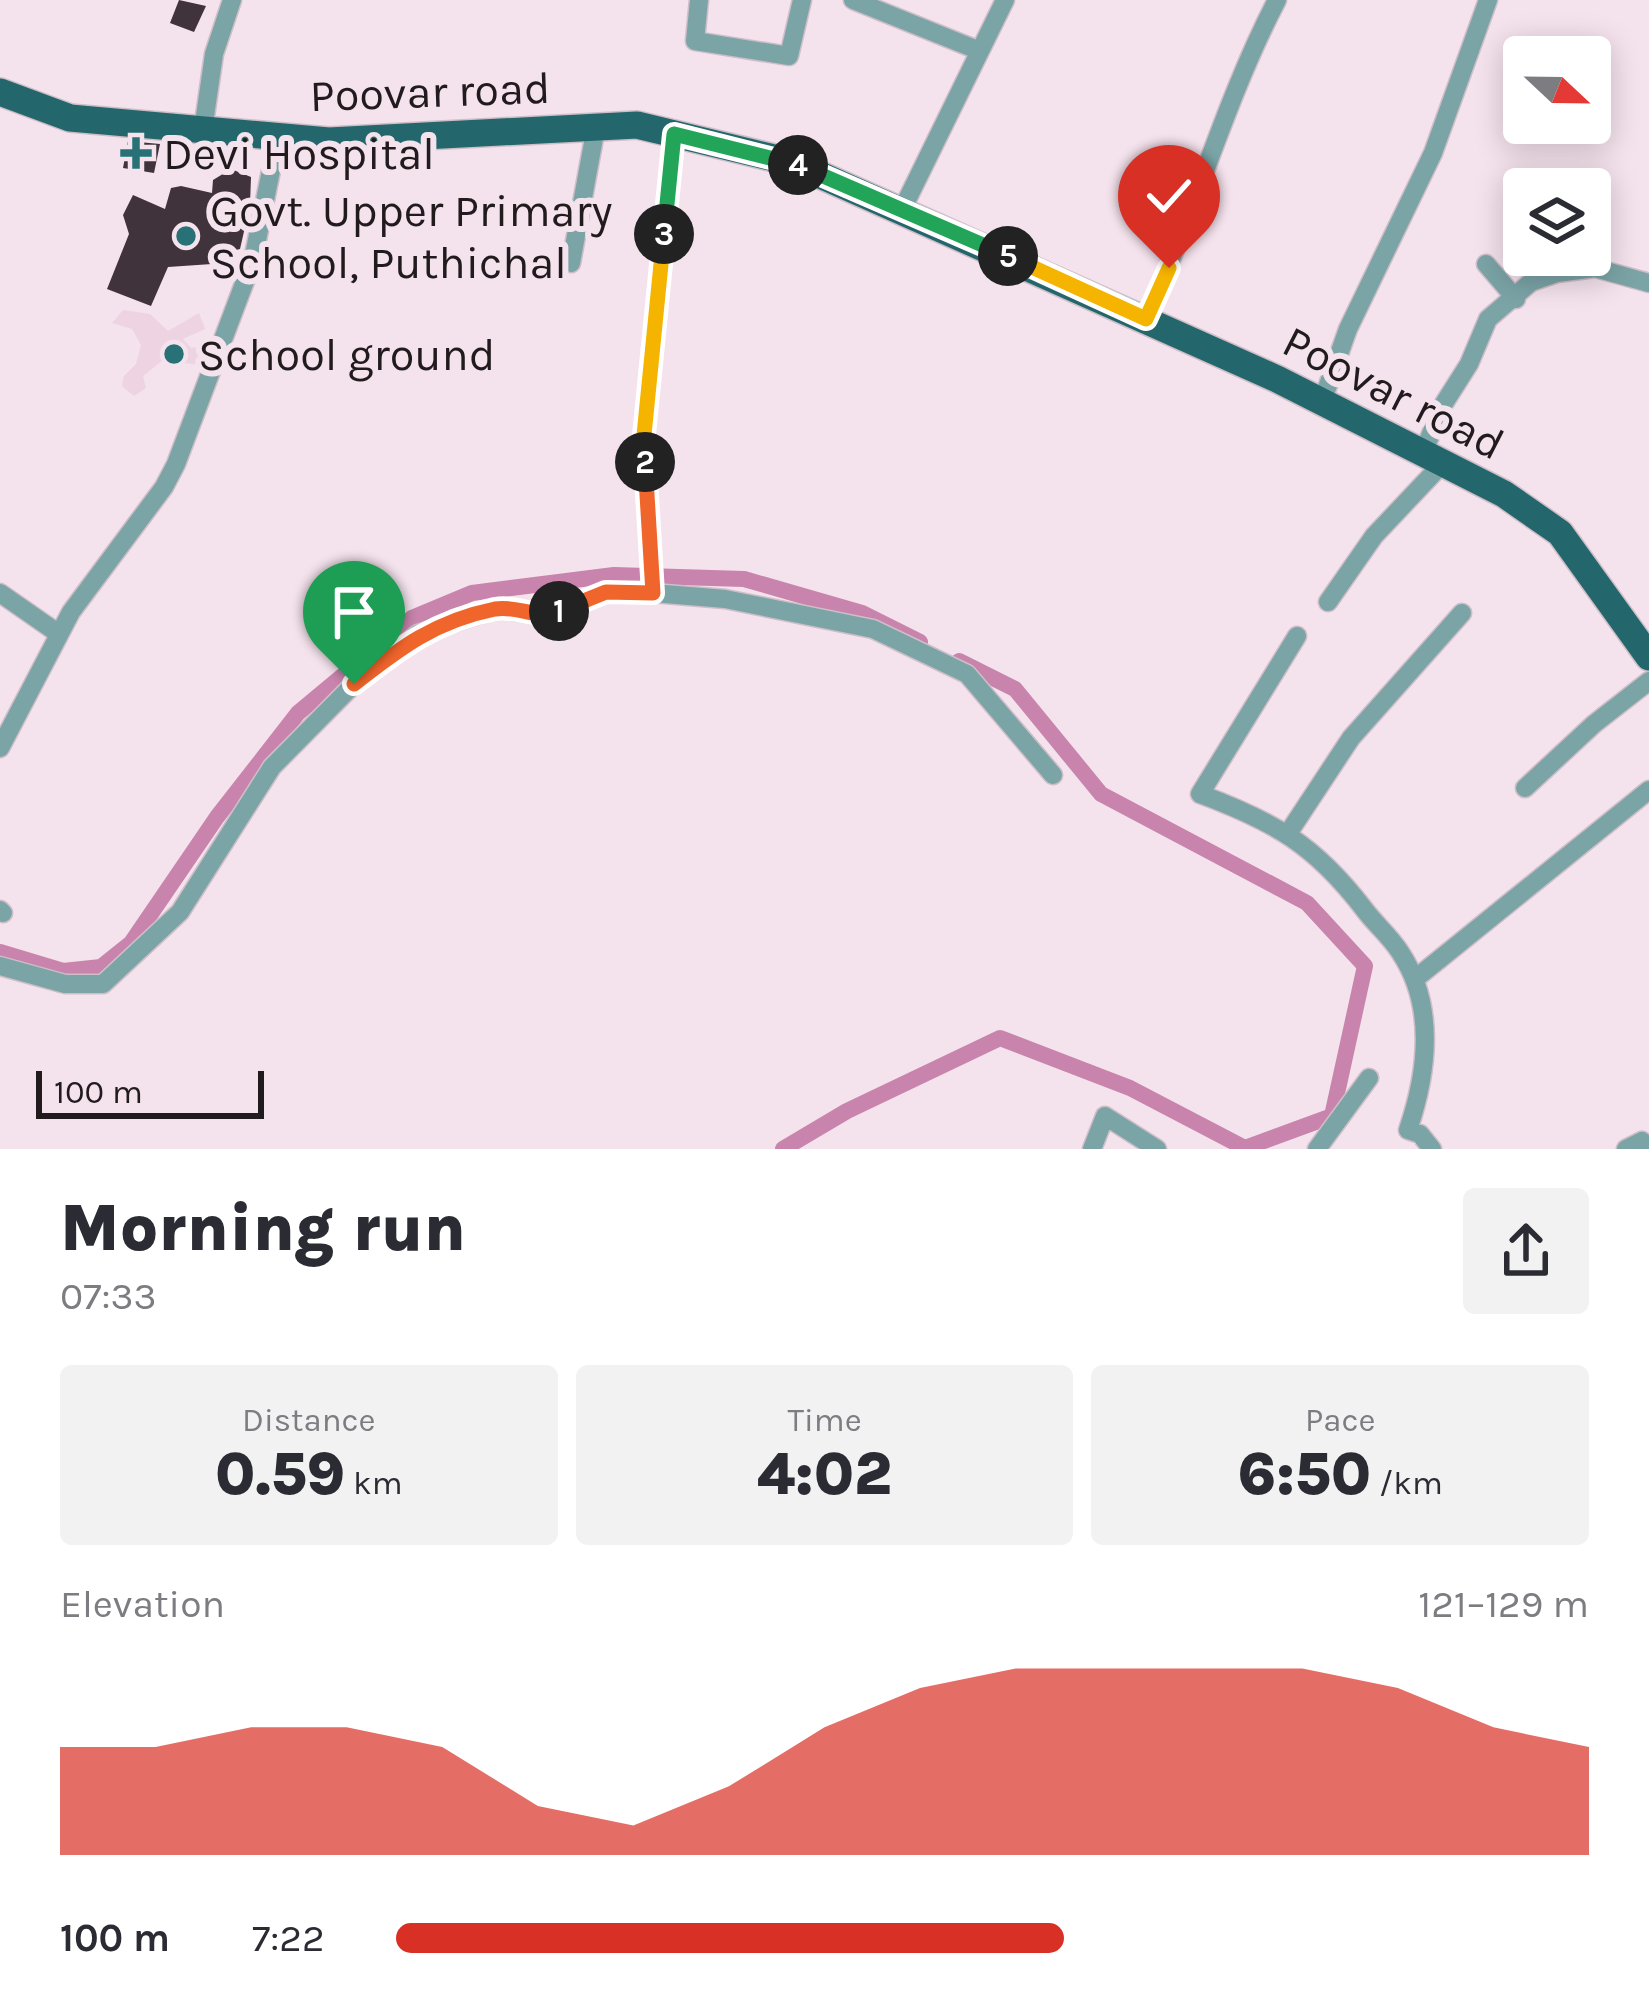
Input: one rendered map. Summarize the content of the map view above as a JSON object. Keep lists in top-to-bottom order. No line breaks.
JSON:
{"streets":{"main road":["Poovar road"]},"places":{"health":["Devi Hospital"],"other":["Govt. Upper Primary School, Puthichal","School ground"]},"scale_bar":"100 m","north":"right","page":{"pins":["4","3","5","2","1"],"scale":"100 m","heading":["Morning run","07:33"],"stats":[["Distance","0.59 km"],["Time","4:02"],["Pace","6:50 /km"]],"chart":["Elevation","121–129 m"],"list":[{"name":"100 m","note":"7:22"}]}}
